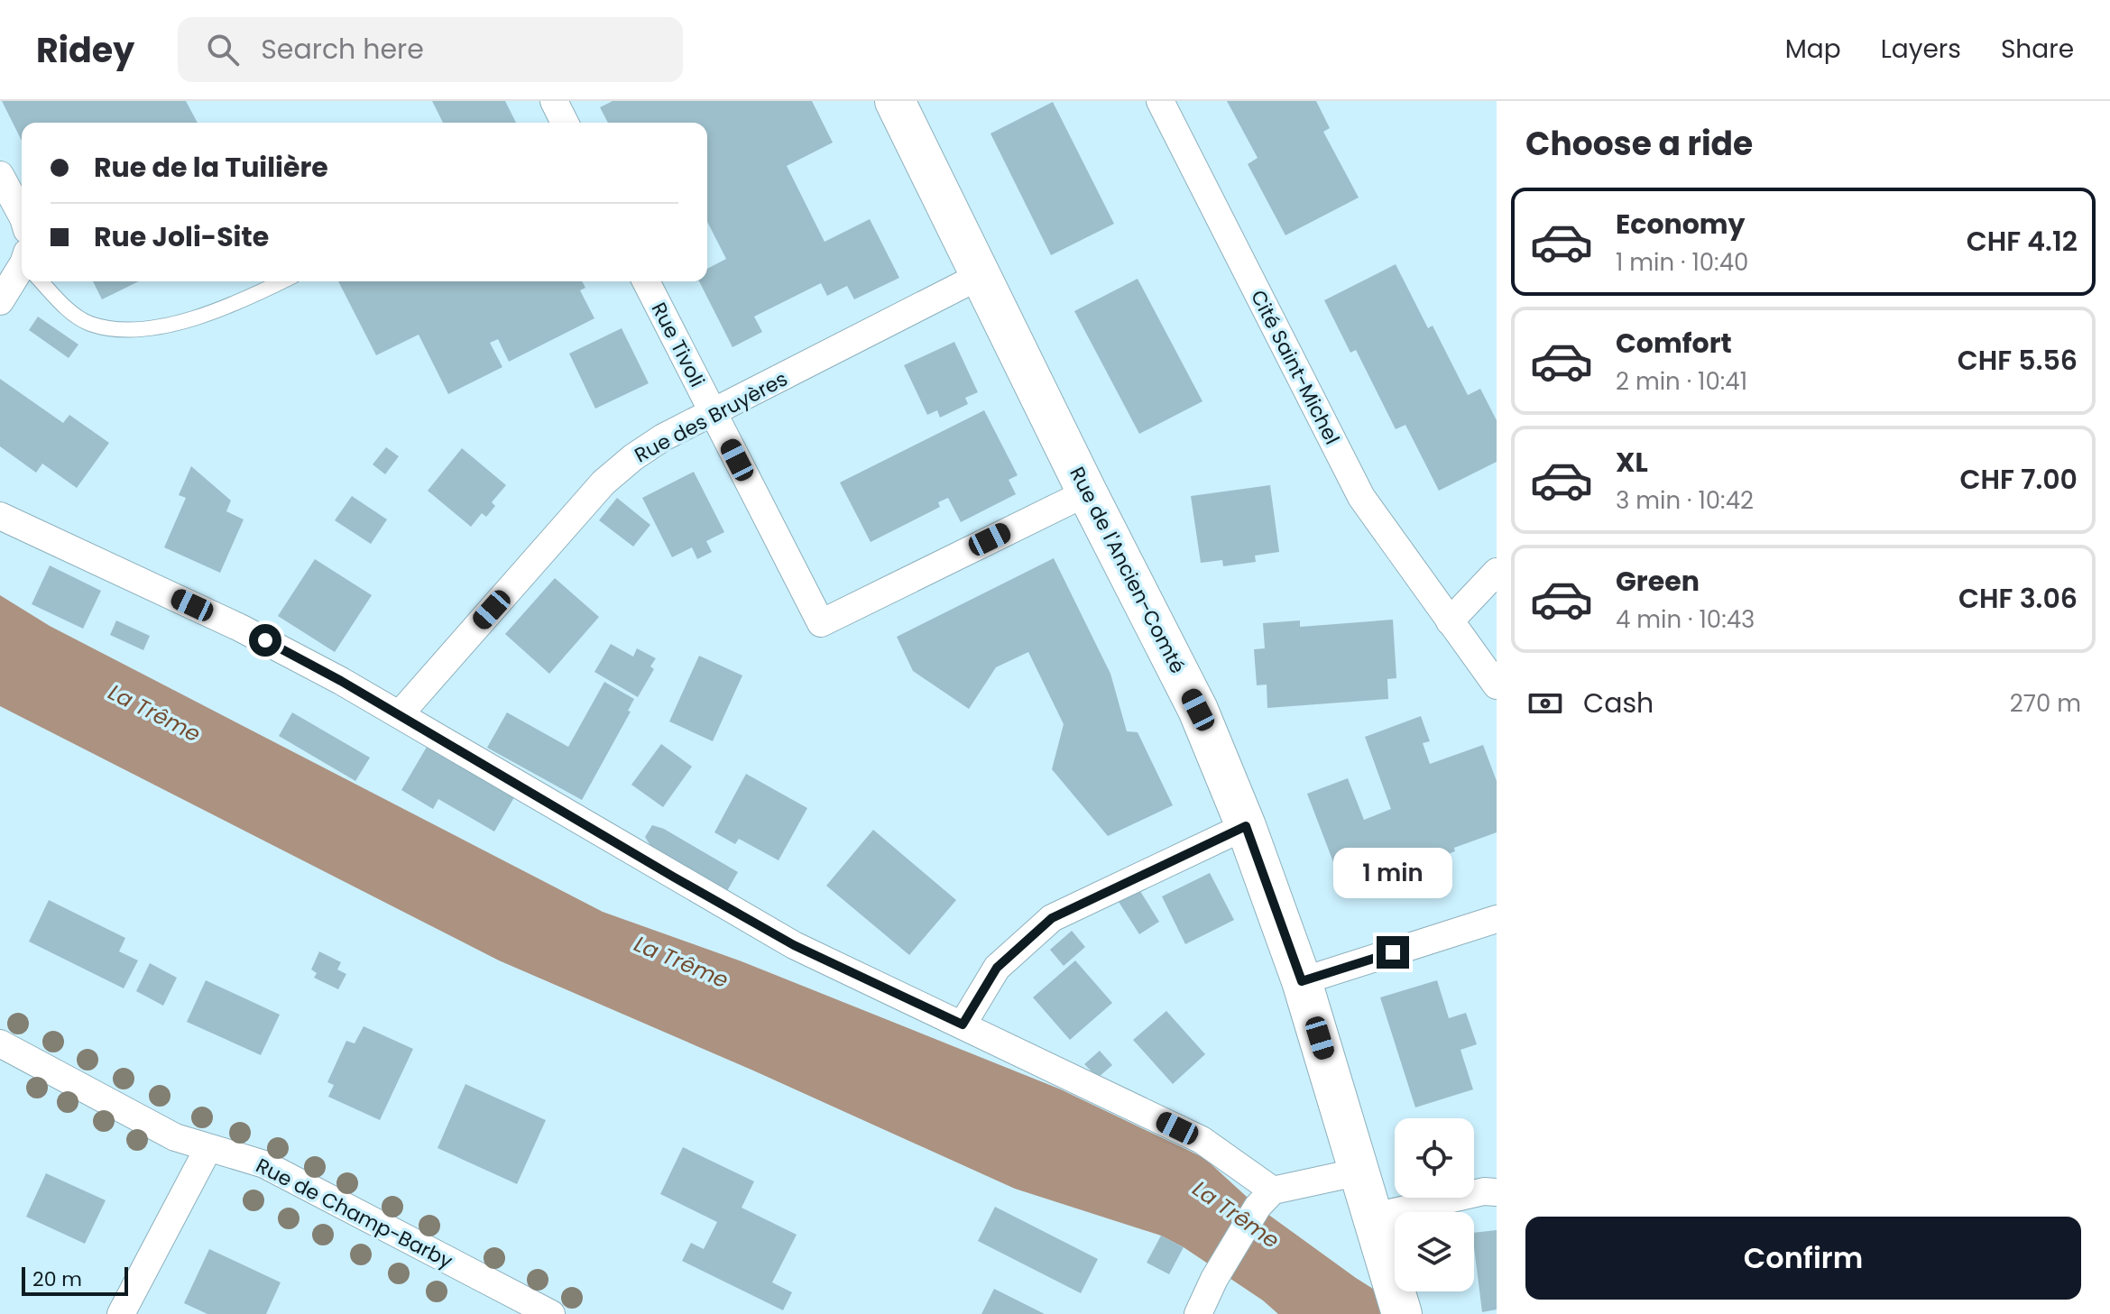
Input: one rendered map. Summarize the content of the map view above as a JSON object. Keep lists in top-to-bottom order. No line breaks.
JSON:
{"streets":{"main road":["Rue de l'Ancien-Comté"],"street":["Rue Tivoli","Cité Saint-Michel","Rue des Bruyères","Rue de Champ-Barby"]},"crossings":[["Rue Tivoli","Rue des Bruyères"],["Rue Tivoli","Rue de l'Ancien-Comté"],["Rue des Bruyères","Rue de l'Ancien-Comté"]],"water":["La Trême"],"scale_bar":"20 m","page":{"header":"Ridey","search":"Search here","nav":["Map","Layers","Share"],"heading":"Choose a ride","banner":["Rue de la Tuilière","Rue Joli-Site"],"list":[{"name":"Economy","note":"1 min · 10:40","value":"CHF 4.12"},{"name":"Comfort","note":"2 min · 10:41","value":"CHF 5.56"},{"name":"XL","note":"3 min · 10:42","value":"CHF 7.00"},{"name":"Green","note":"4 min · 10:43","value":"CHF 3.06"}],"pay":["Cash","270 m"],"bubble":"1 min","buttons":"Confirm","scale":"20 m"}}
